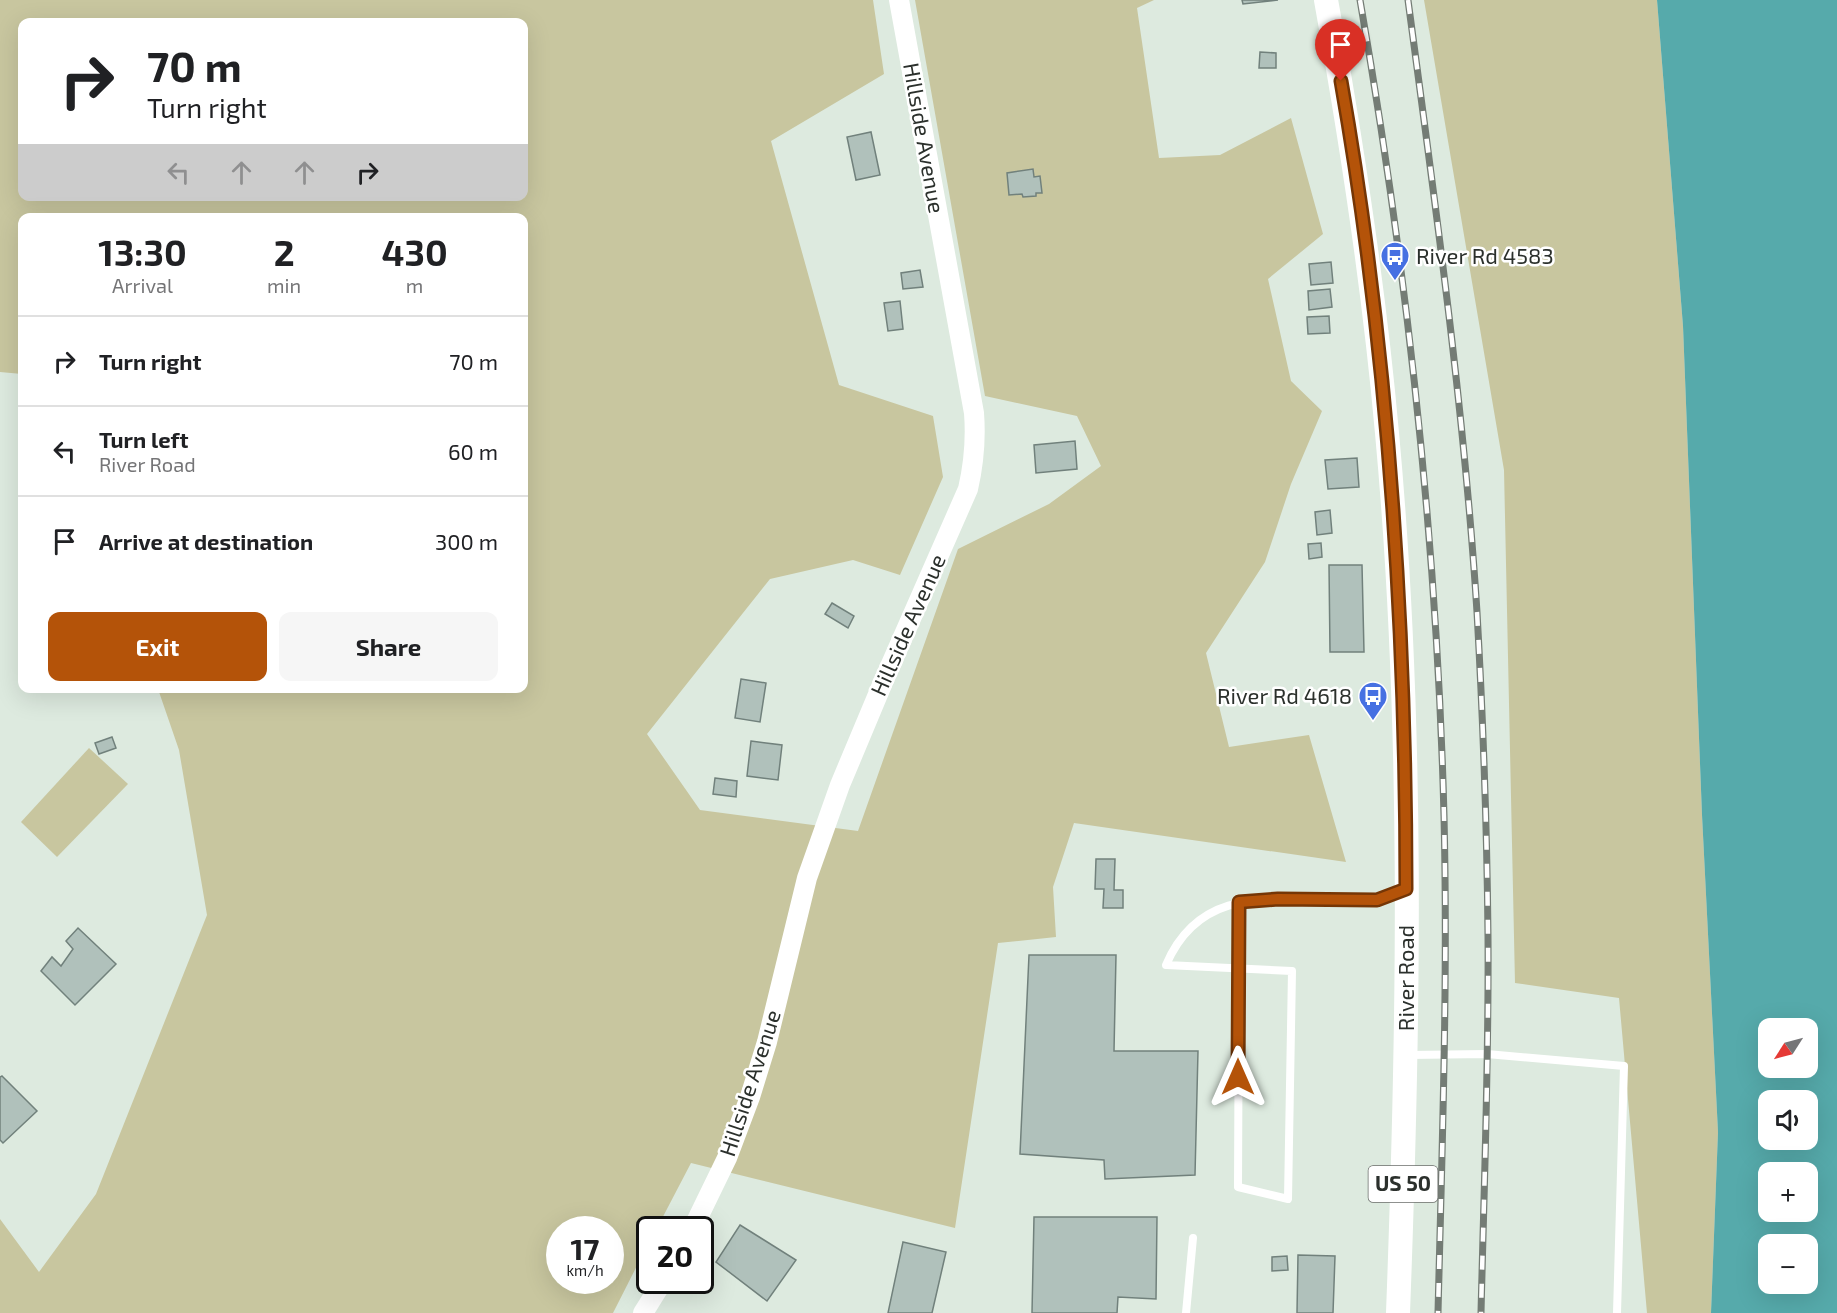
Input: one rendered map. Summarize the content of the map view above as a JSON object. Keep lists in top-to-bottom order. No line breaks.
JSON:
{"streets":{"main road":["River Road","US 50"],"street":["Hillside Avenue"]},"places":{"bus stop":["River Rd 4583","River Rd 4618"]},"north":"bottom left","page":{"turn":["70 m","Turn right"],"eta":["13:30","Arrival","2","min","430","m"],"list":[{"name":"Turn right","value":"70 m"},{"name":"Turn left","note":"River Road","value":"60 m"},{"name":"Arrive at destination","value":"300 m"}],"buttons":["Exit","Share"],"map_buttons":["+","−"],"speed":"17 km/h","limit":"20"}}
